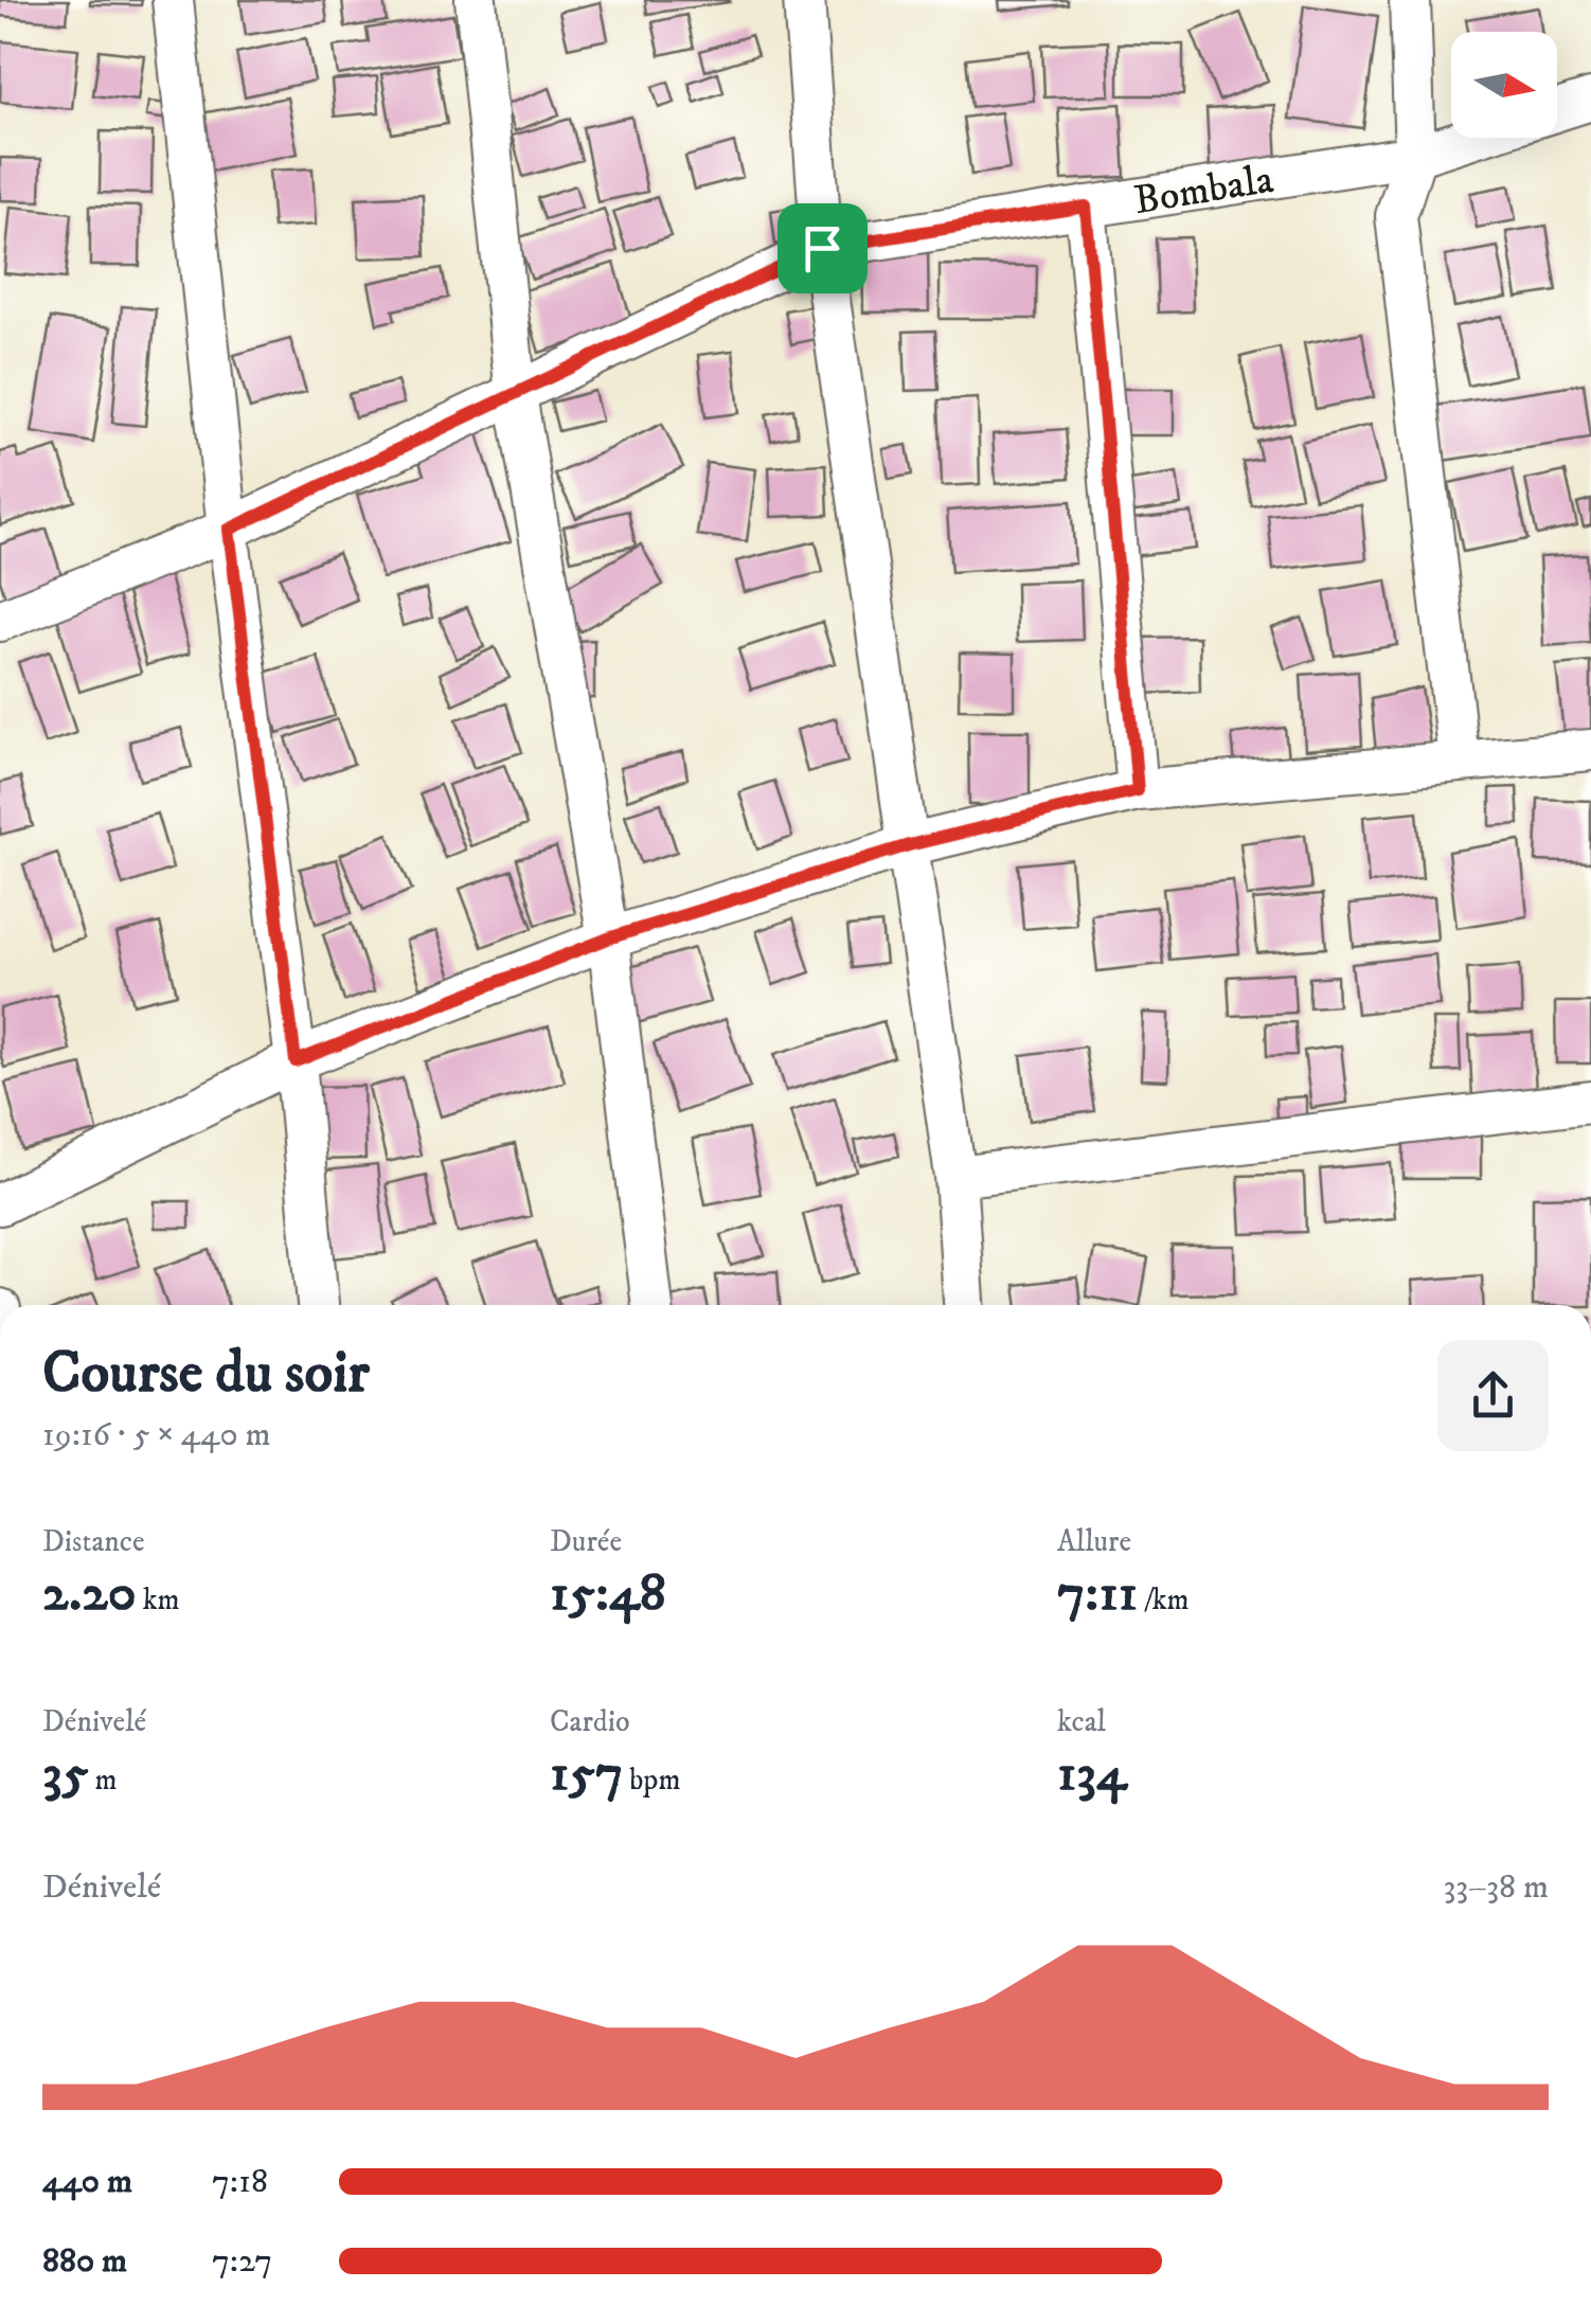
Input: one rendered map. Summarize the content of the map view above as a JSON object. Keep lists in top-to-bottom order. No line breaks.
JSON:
{"streets":{"street":["Bombala"]},"north":"right","page":{"heading":["Course du soir","19:16 · 5 × 440 m"],"stats":[["Distance","2.20 km"],["Durée","15:48"],["Allure","7:11 /km"],["Dénivelé","35 m"],["Cardio","157 bpm"],["kcal","134"]],"chart":["Dénivelé","33–38 m"],"list":[{"name":"440 m","note":"7:18"},{"name":"880 m","note":"7:27"}]}}
